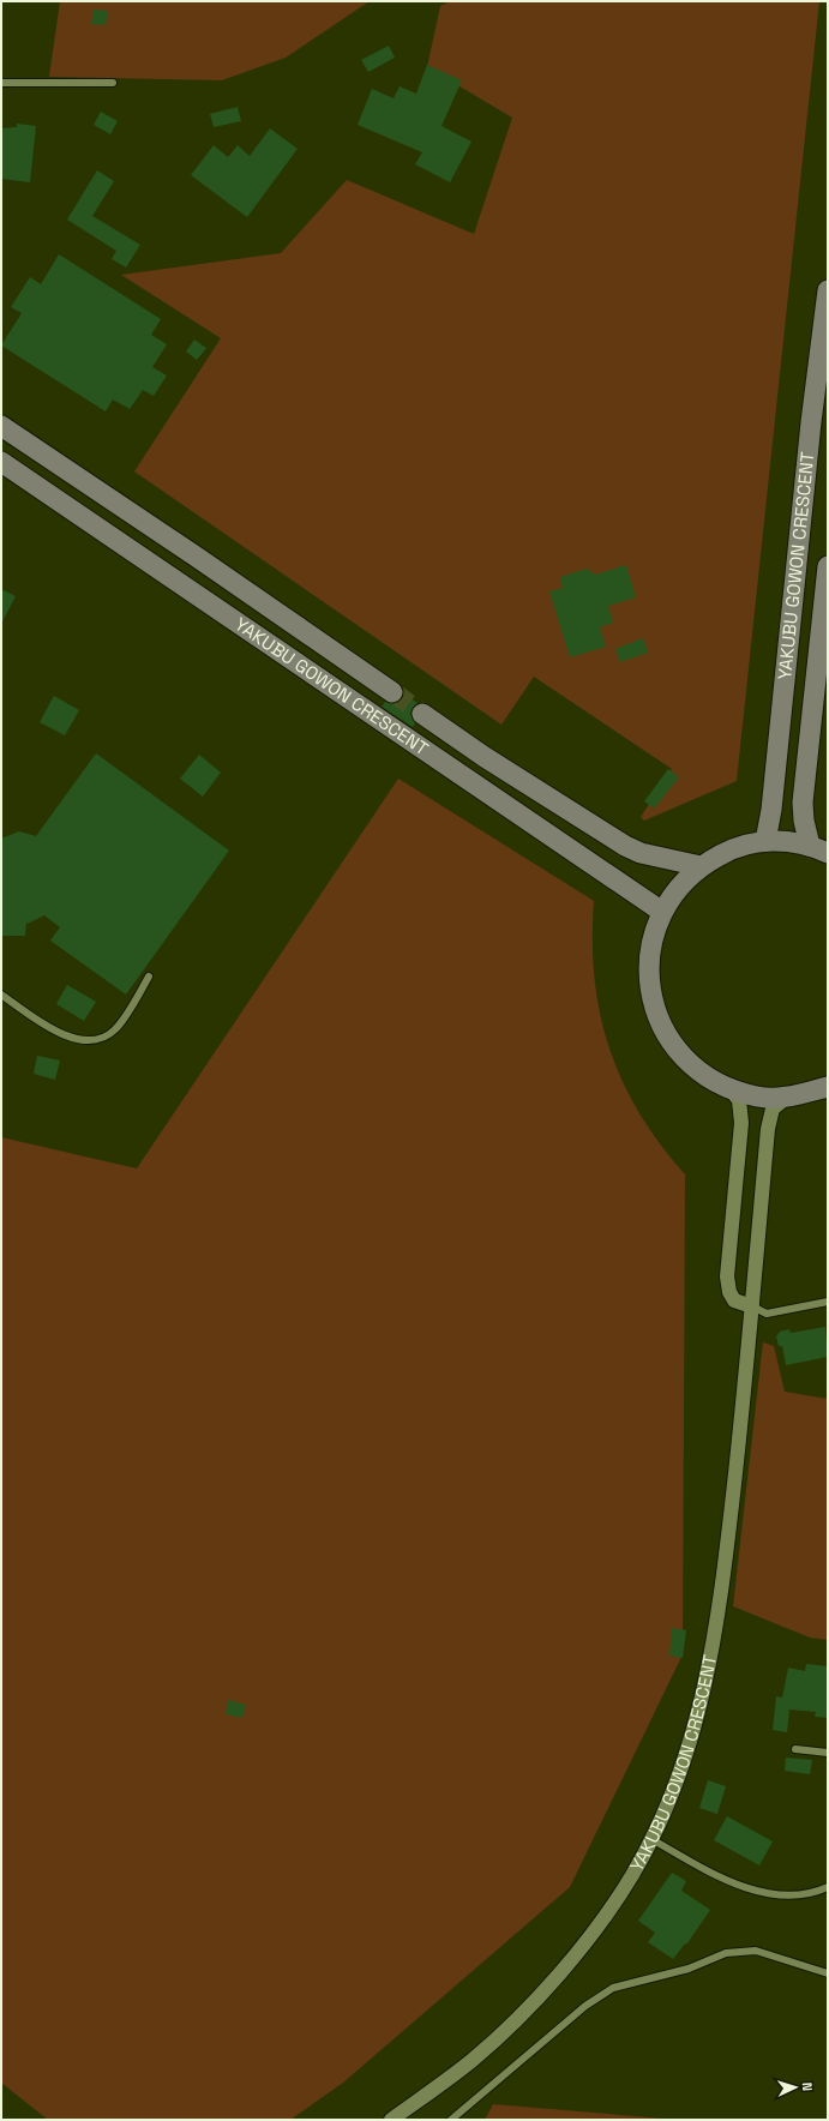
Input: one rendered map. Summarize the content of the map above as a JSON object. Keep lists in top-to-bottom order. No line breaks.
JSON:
{"streets":{"street":["YAKUBU GOWON CRESCENT"]},"north":"right"}
